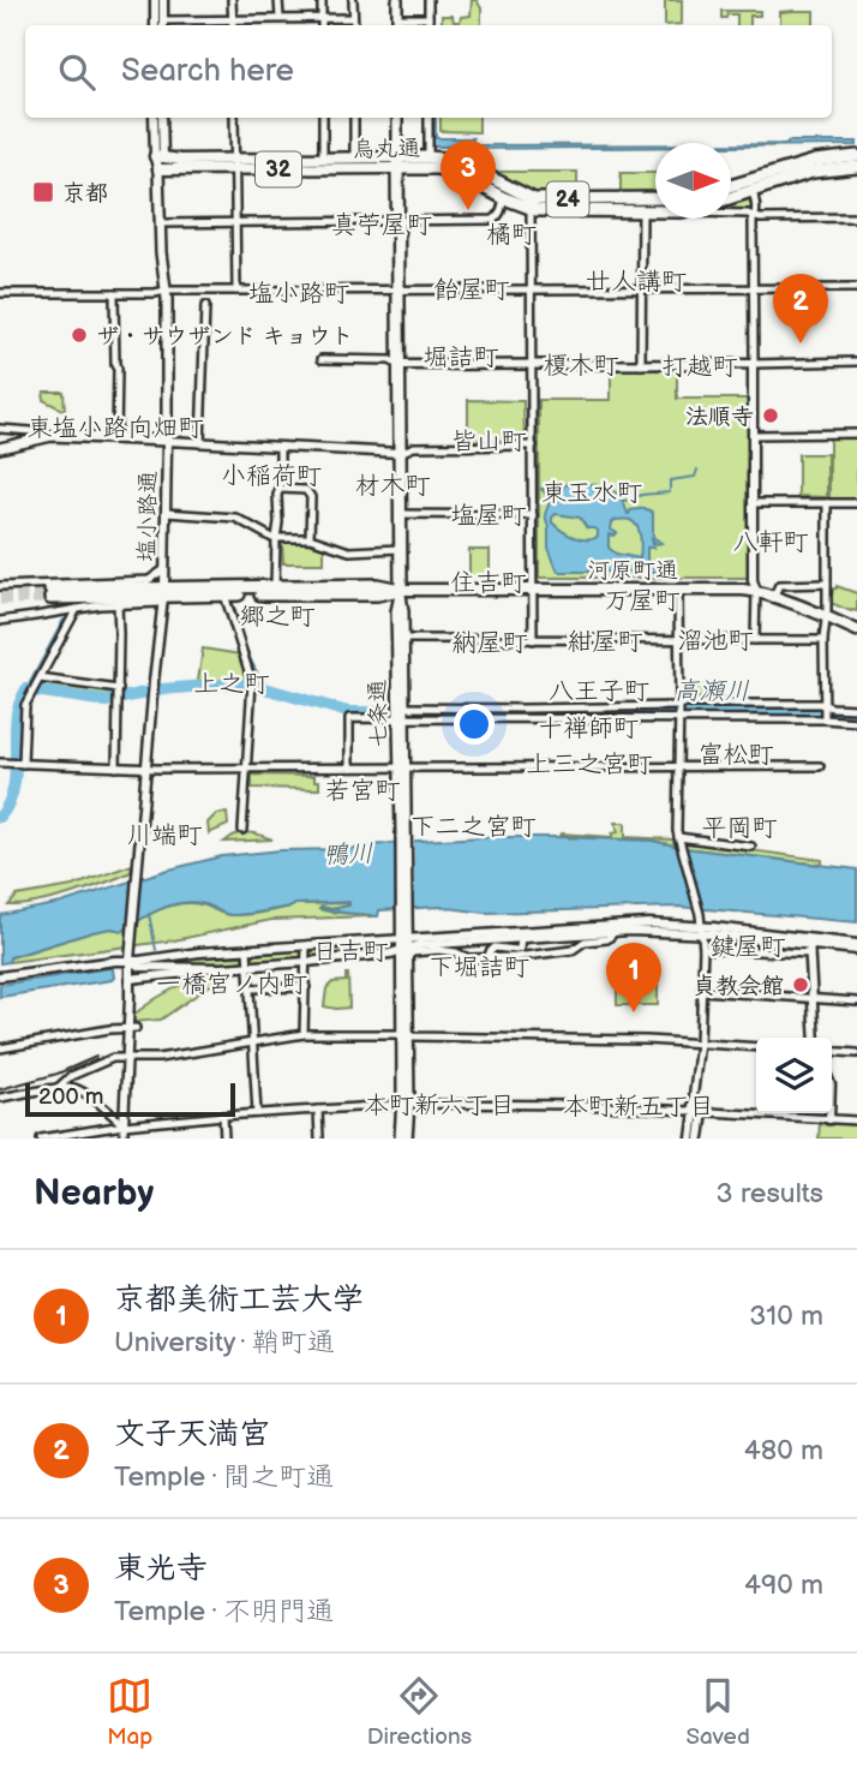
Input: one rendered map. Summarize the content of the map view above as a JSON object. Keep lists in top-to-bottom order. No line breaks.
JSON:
{"streets":{"highway":["烏丸通","24","河原町通","七条通"],"main road":["32","塩小路通"]},"crossings":[["烏丸通","塩小路通"],["烏丸通","七条通"],["塩小路通","河原町通"],["河原町通","七条通"]],"districts":["真苧屋町","橘町","廿人講町","飴屋町","塩小路町","堀詰町","榎木町","打越町","東塩小路向畑町","皆山町","小稲荷町","材木町","東玉水町","塩屋町","八軒町","住吉町","万屋町","郷之町","溜池町","紺屋町","納屋町","上之町","八王子町","十禅師町","富松町","上三之宮町","若宮町","下二之宮町","平岡町","川端町","鍵屋町","日吉町","下堀詰町","一橋宮ノ内町","本町新六丁目","本町新五丁目"],"water":["高瀬川","鴨川"],"places":{"transit":["京都"],"other":["ザ・サウザンド キョウト","法順寺","貞教会館"]},"scale_bar":"200 m","north":"right","page":{"search":"Search here","pins":["3","2","1"],"scale":"200 m","heading":["Nearby","3 results"],"list":[{"mark":"1","name":"京都美術工芸大学","note":"University · 鞘町通","value":"310 m"},{"mark":"2","name":"文子天満宮","note":"Temple · 間之町通","value":"480 m"},{"mark":"3","name":"東光寺","note":"Temple · 不明門通","value":"490 m"}],"nav":["Map","Directions","Saved"]}}
